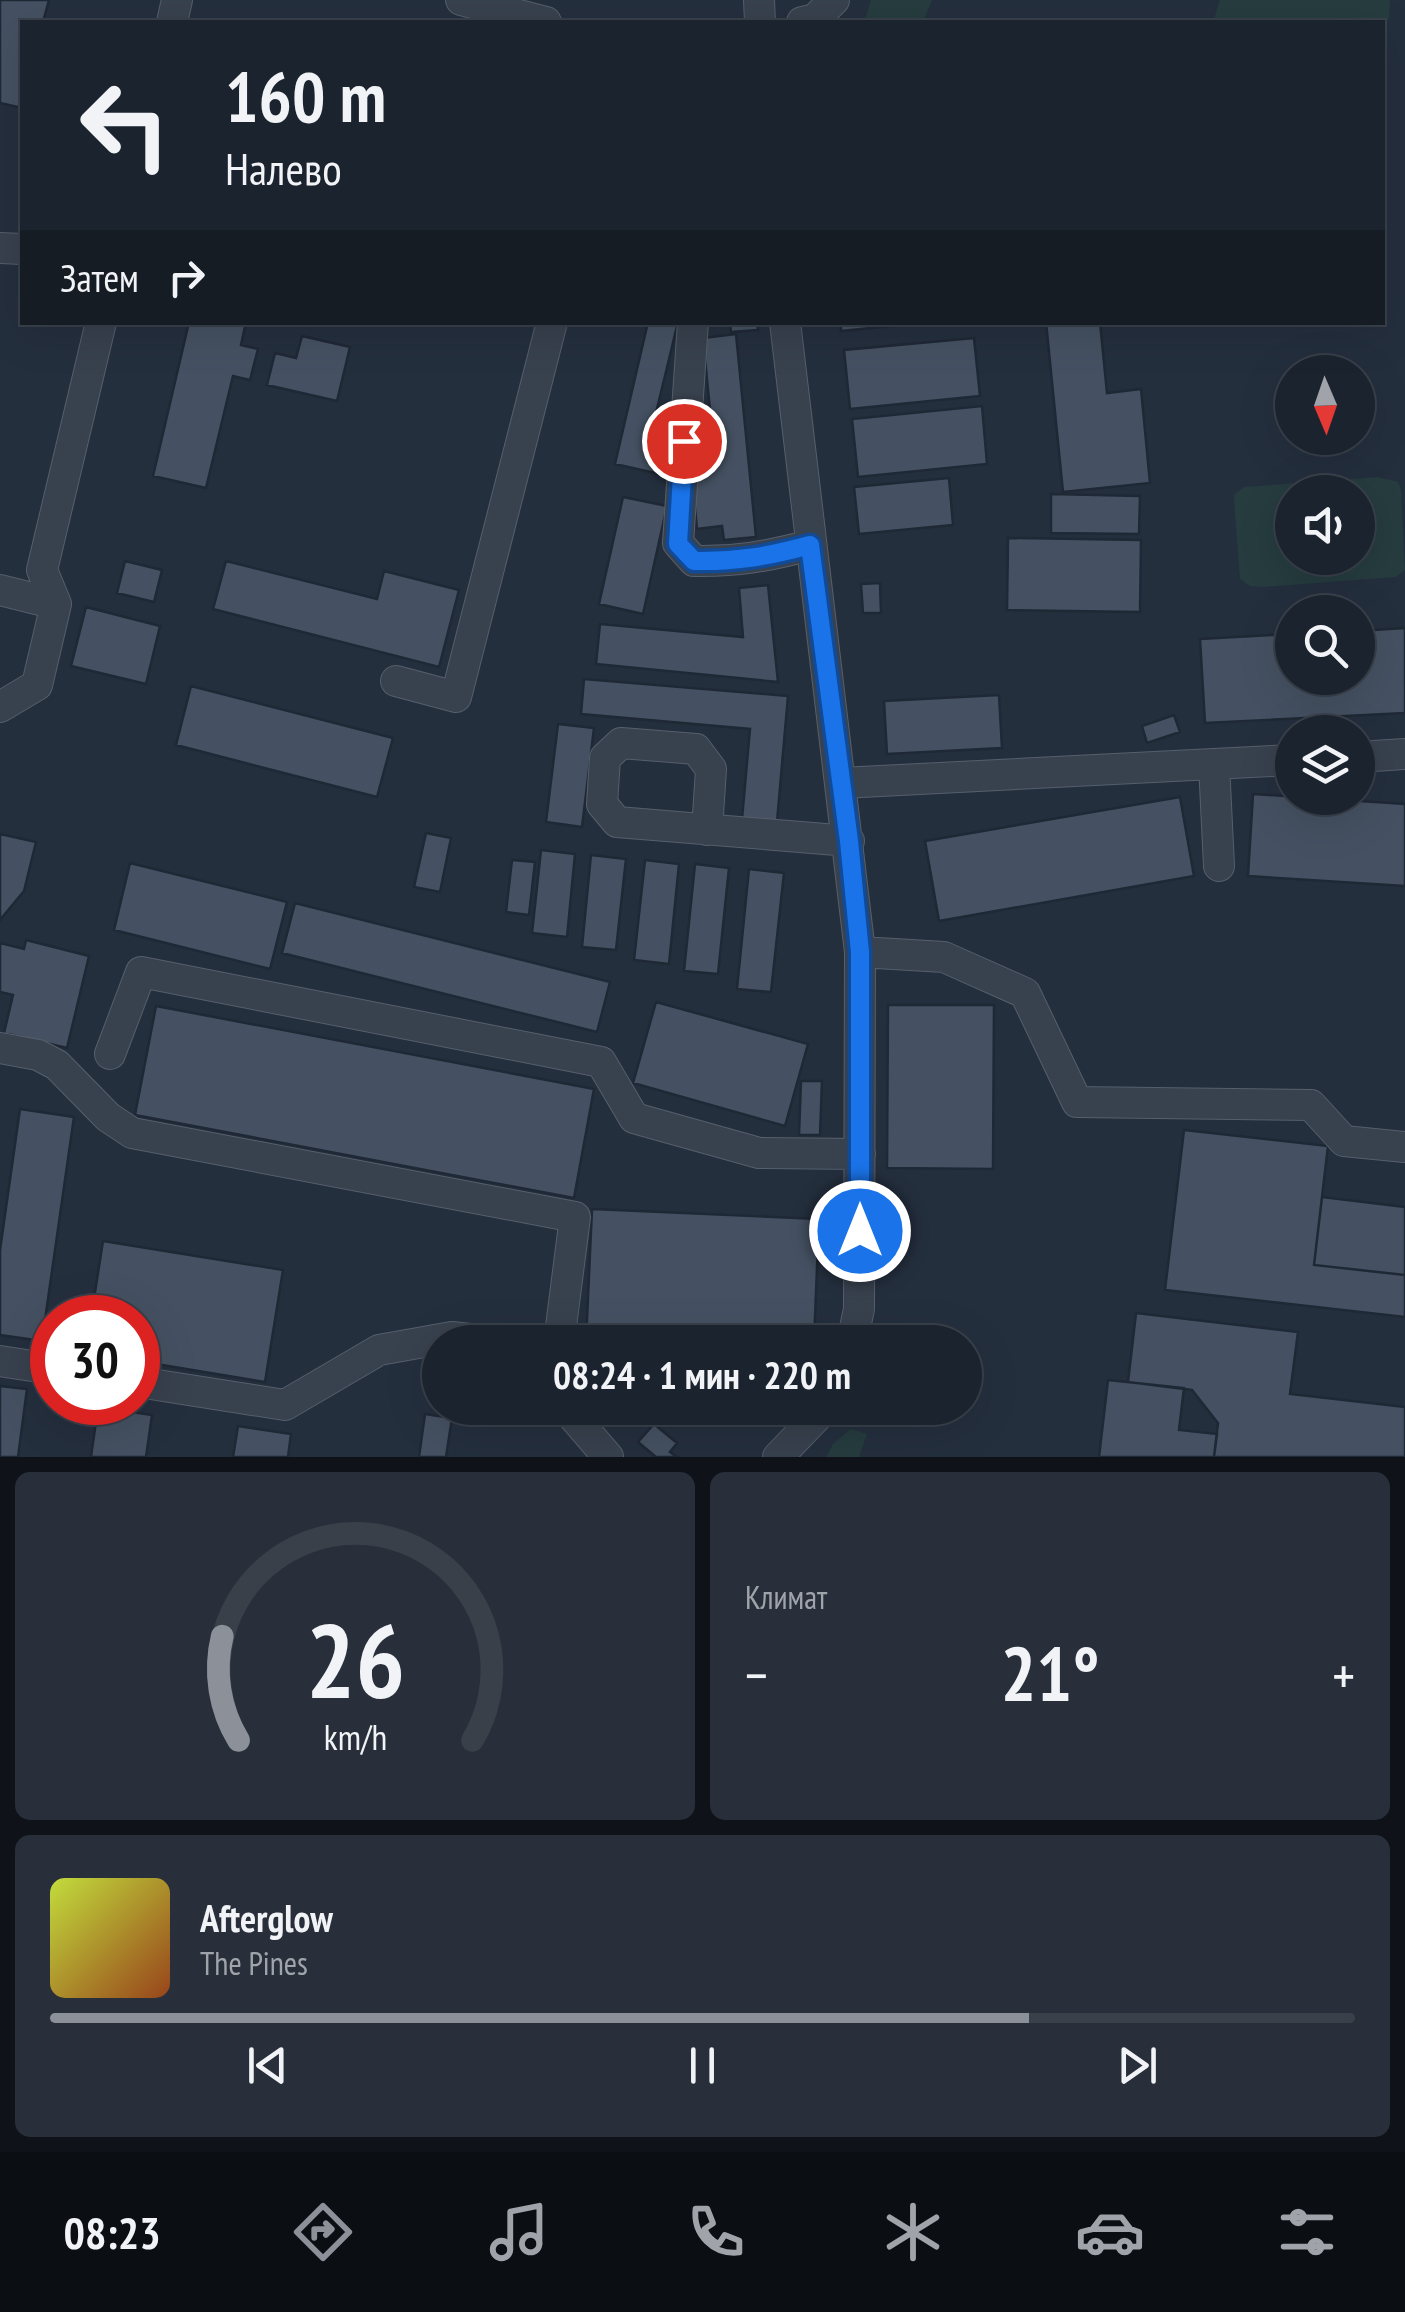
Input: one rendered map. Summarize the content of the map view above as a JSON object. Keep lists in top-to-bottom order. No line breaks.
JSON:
{"north":"bottom","page":{"turn":["160 m","Налево"],"then":"Затем","limit":"30","trip":"08:24 · 1 мин · 220 m","tile":"Климат","heat":["−","21°","+"],"song":["Afterglow","The Pines"],"tabs":"08:23","gauge":["26","km/h"]}}
